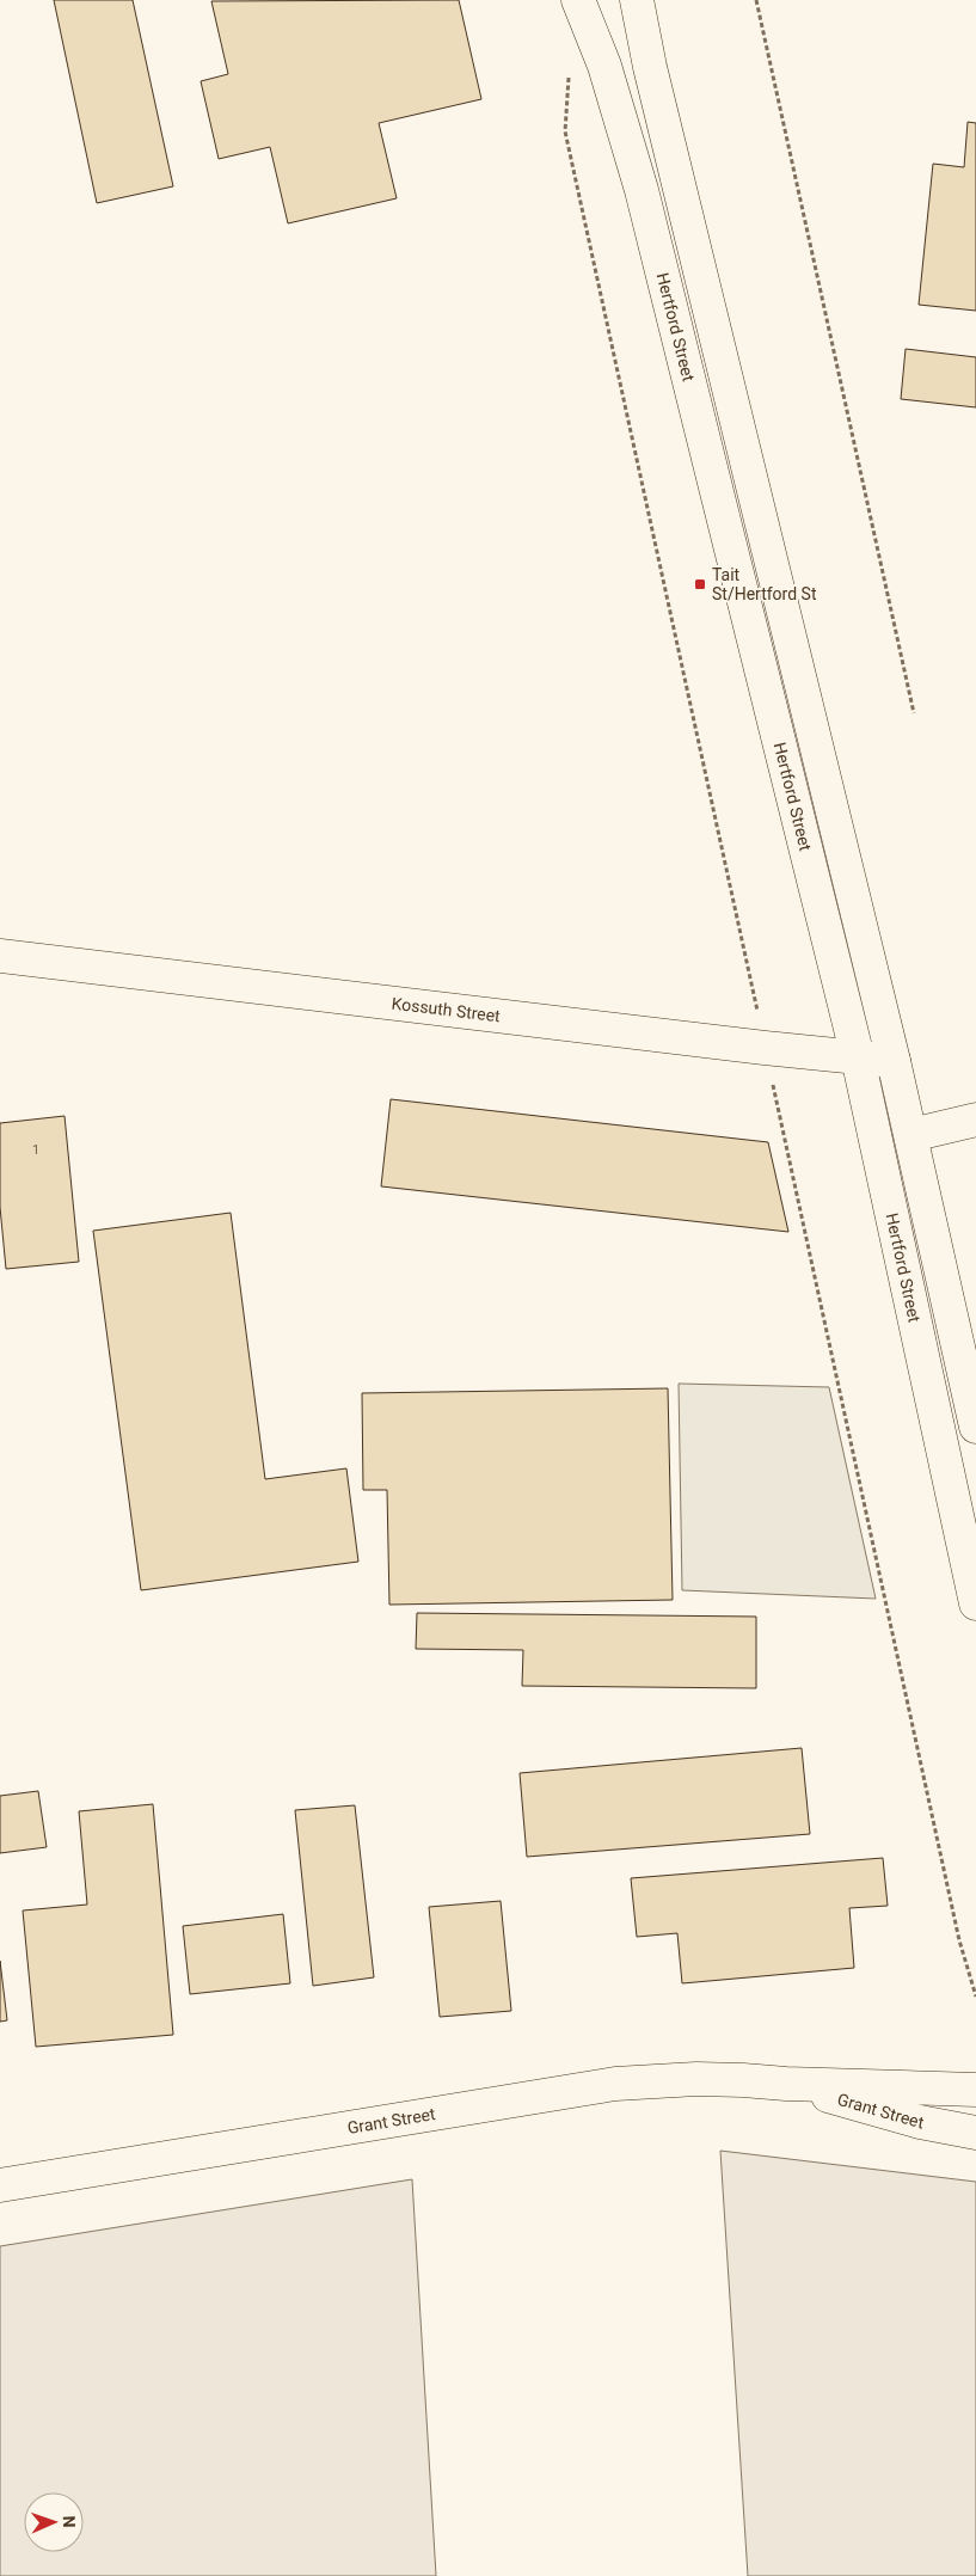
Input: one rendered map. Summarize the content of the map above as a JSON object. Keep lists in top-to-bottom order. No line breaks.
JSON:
{"streets":{"main road":["Hertford Street","Kossuth Street","Grant Street"]},"crossings":[["Hertford Street","Kossuth Street"]],"places":{"transit":["Tait St/Hertford St"]},"house_numbers":["1"],"north":"right"}
